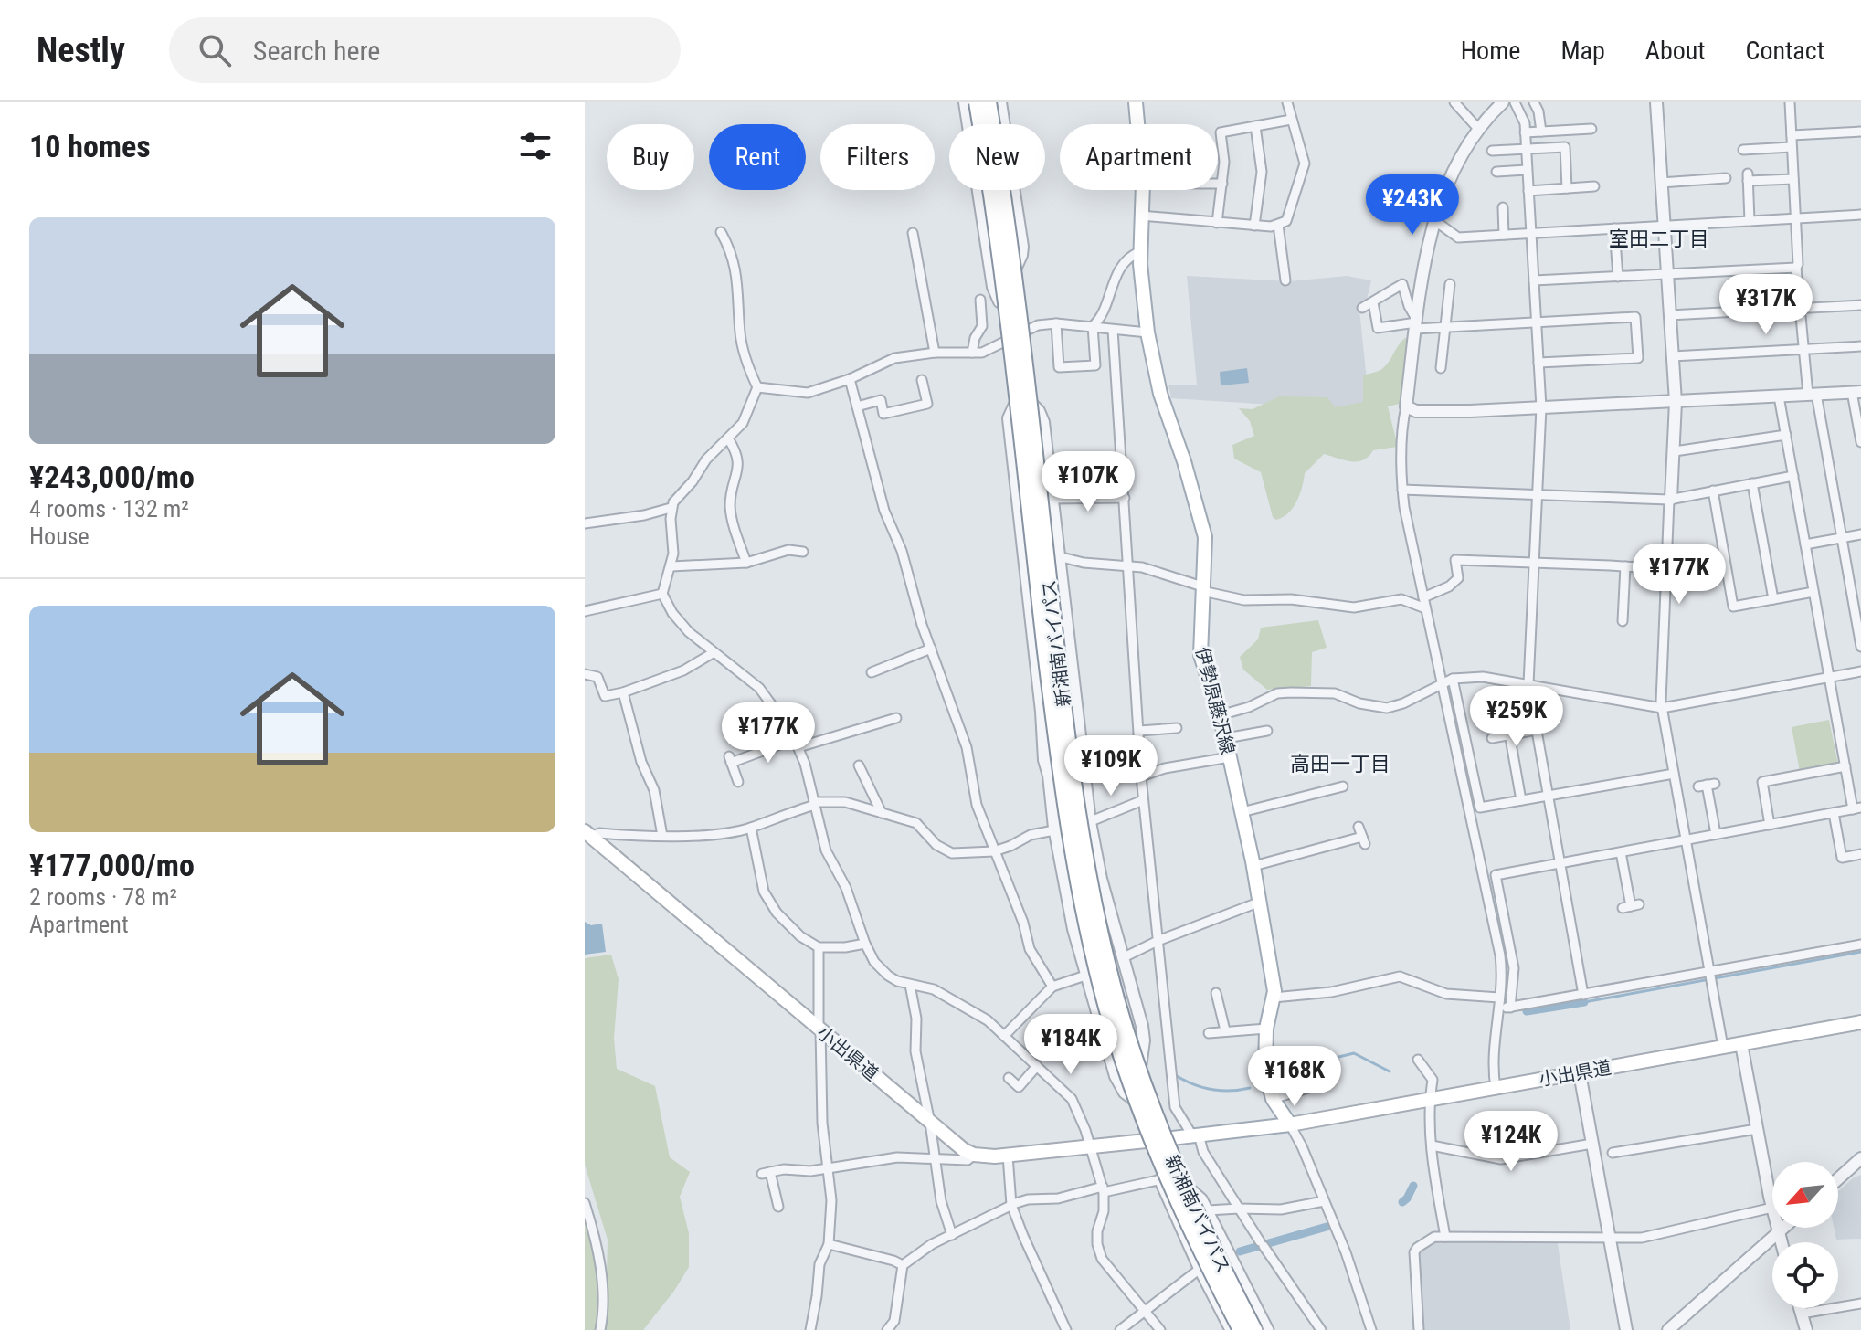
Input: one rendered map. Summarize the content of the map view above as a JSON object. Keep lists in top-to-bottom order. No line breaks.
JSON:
{"streets":{"highway":["新湘南バイパス"],"main road":["伊勢原藤沢線","小出県道"]},"crossings":[["伊勢原藤沢線","小出県道"]],"districts":["室田二丁目","高田一丁目"],"north":"bottom left","page":{"header":"Nestly","search":"Search here","nav":["Home","Map","About","Contact"],"heading":"10 homes","chip":["Buy","Rent","Filters","New","Apartment"],"price":["¥243K","¥317K","¥107K","¥177K","¥259K","¥177K","¥109K","¥184K","¥168K","¥124K"],"list":[{"name":"¥243,000/mo","note":"4 rooms · 132 m² · House"},{"name":"¥177,000/mo","note":"2 rooms · 78 m² · Apartment"}]}}
